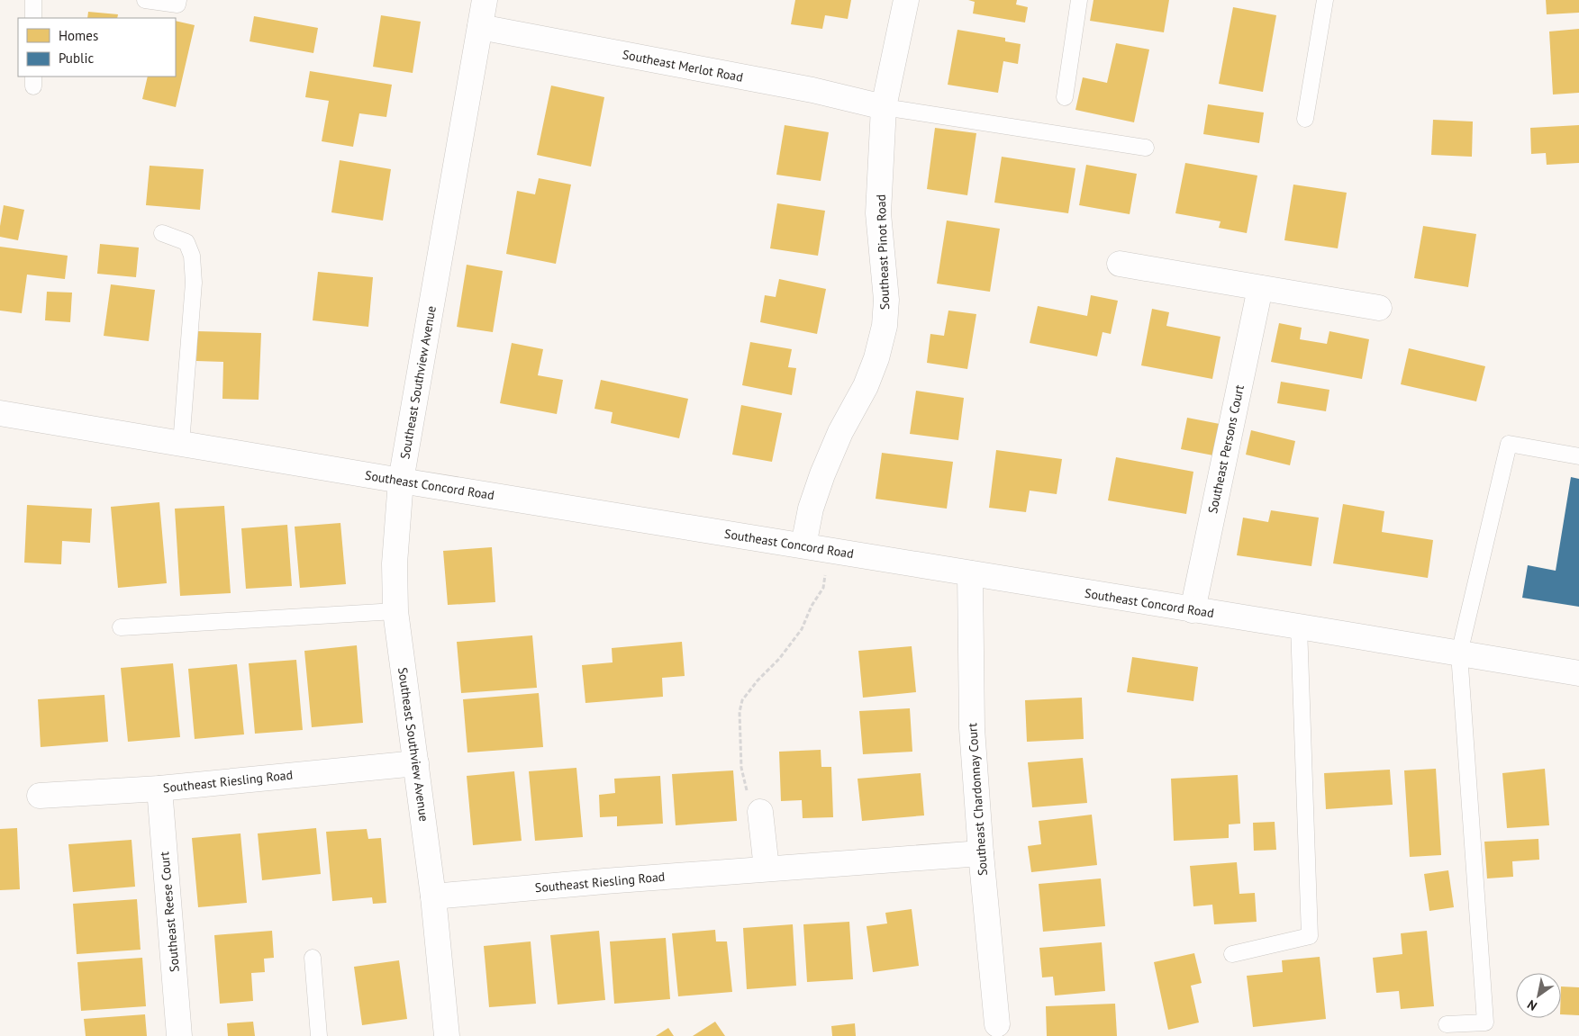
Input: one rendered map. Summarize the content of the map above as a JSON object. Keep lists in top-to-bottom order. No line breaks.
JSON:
{"streets":{"street":["Southeast Merlot Road","Southeast Pinot Road","Southeast Southview Avenue","Southeast Persons Court","Southeast Concord Road","Southeast Riesling Road","Southeast Chardonnay Court","Southeast Reese Court"]},"crossings":[["Southeast Merlot Road","Southeast Pinot Road"],["Southeast Merlot Road","Southeast Southview Avenue"],["Southeast Pinot Road","Southeast Concord Road"],["Southeast Southview Avenue","Southeast Concord Road"],["Southeast Southview Avenue","Southeast Riesling Road"],["Southeast Persons Court","Southeast Concord Road"],["Southeast Concord Road","Southeast Chardonnay Court"],["Southeast Riesling Road","Southeast Chardonnay Court"],["Southeast Riesling Road","Southeast Reese Court"]],"legend":["Homes","Public"],"north":"bottom left"}
